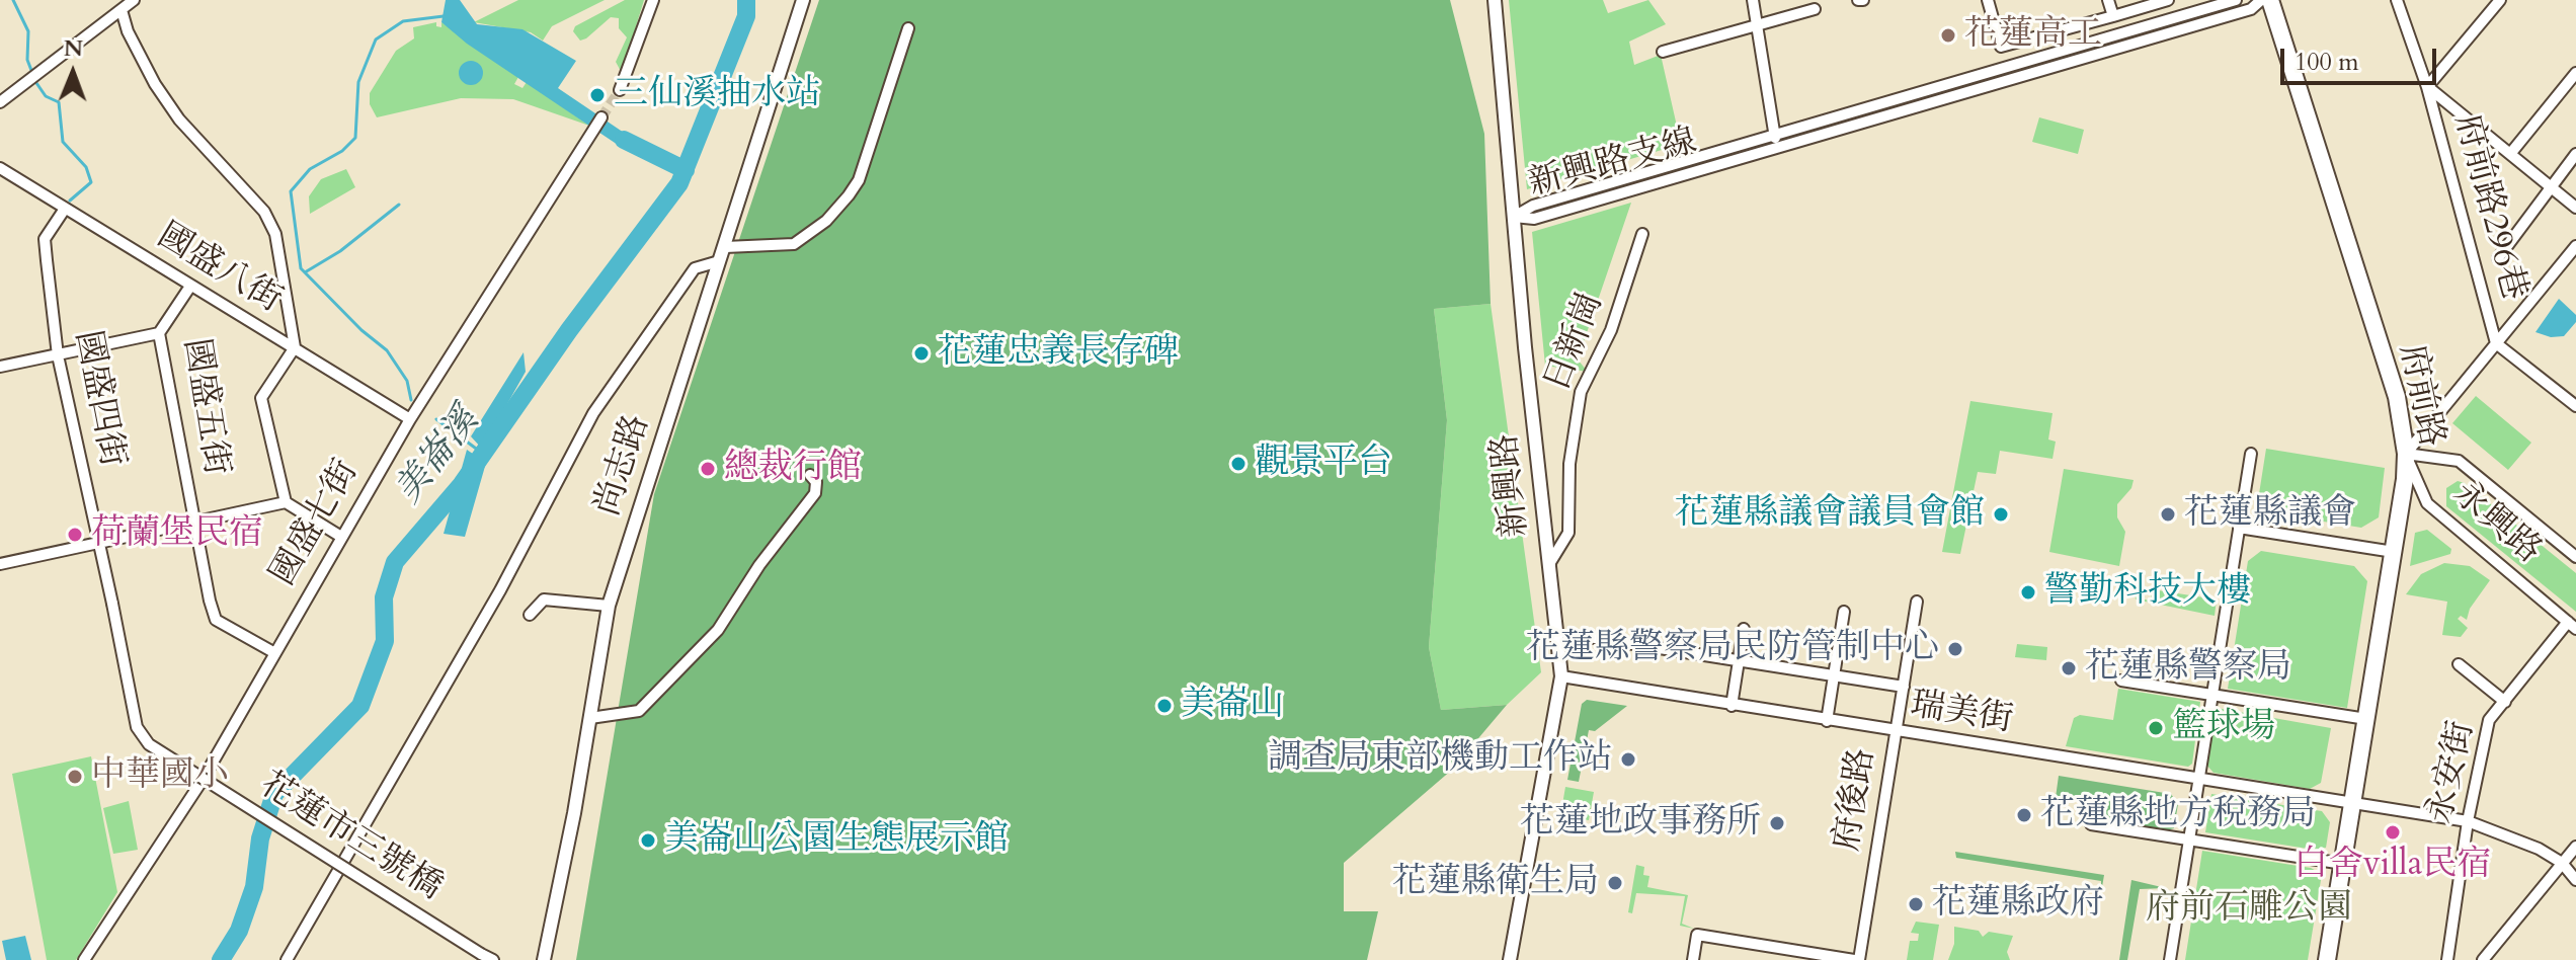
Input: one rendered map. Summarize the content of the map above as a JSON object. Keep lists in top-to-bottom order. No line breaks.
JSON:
{"streets":{"main road":["府前路"],"street":["新興路支線","府前路296巷","國盛八街","日新崗","國盛四街","國盛五街","尚志路","新興路","國盛七街","永興路","瑞美街","永安街","府後路","花蓮市三號橋"]},"crossings":[["新興路支線","新興路"],["國盛八街","國盛四街"],["國盛八街","國盛五街"],["國盛八街","國盛七街"],["日新崗","新興路"],["府前路","永興路"],["府前路","瑞美街"],["國盛四街","花蓮市三號橋"],["國盛五街","國盛七街"],["新興路","瑞美街"],["永興路","永安街"],["瑞美街","永安街"],["瑞美街","府後路"]],"water":["美崙溪"],"parks":["府前石雕公園"],"places":["花蓮高工","三仙溪抽水站","花蓮忠義長存碑","觀景平台","總裁行館","花蓮縣議會議員會館","花蓮縣議會","荷蘭堡民宿","警勤科技大樓","花蓮縣警察局民防管制中心","花蓮縣警察局","美崙山","籃球場","調查局東部機動工作站","中華國小","花蓮縣地方稅務局","花蓮地政事務所","白舍villa民宿","美崙山公園生態展示館","花蓮縣衛生局","花蓮縣政府"],"scale_bar":"100 m","north":"top"}
